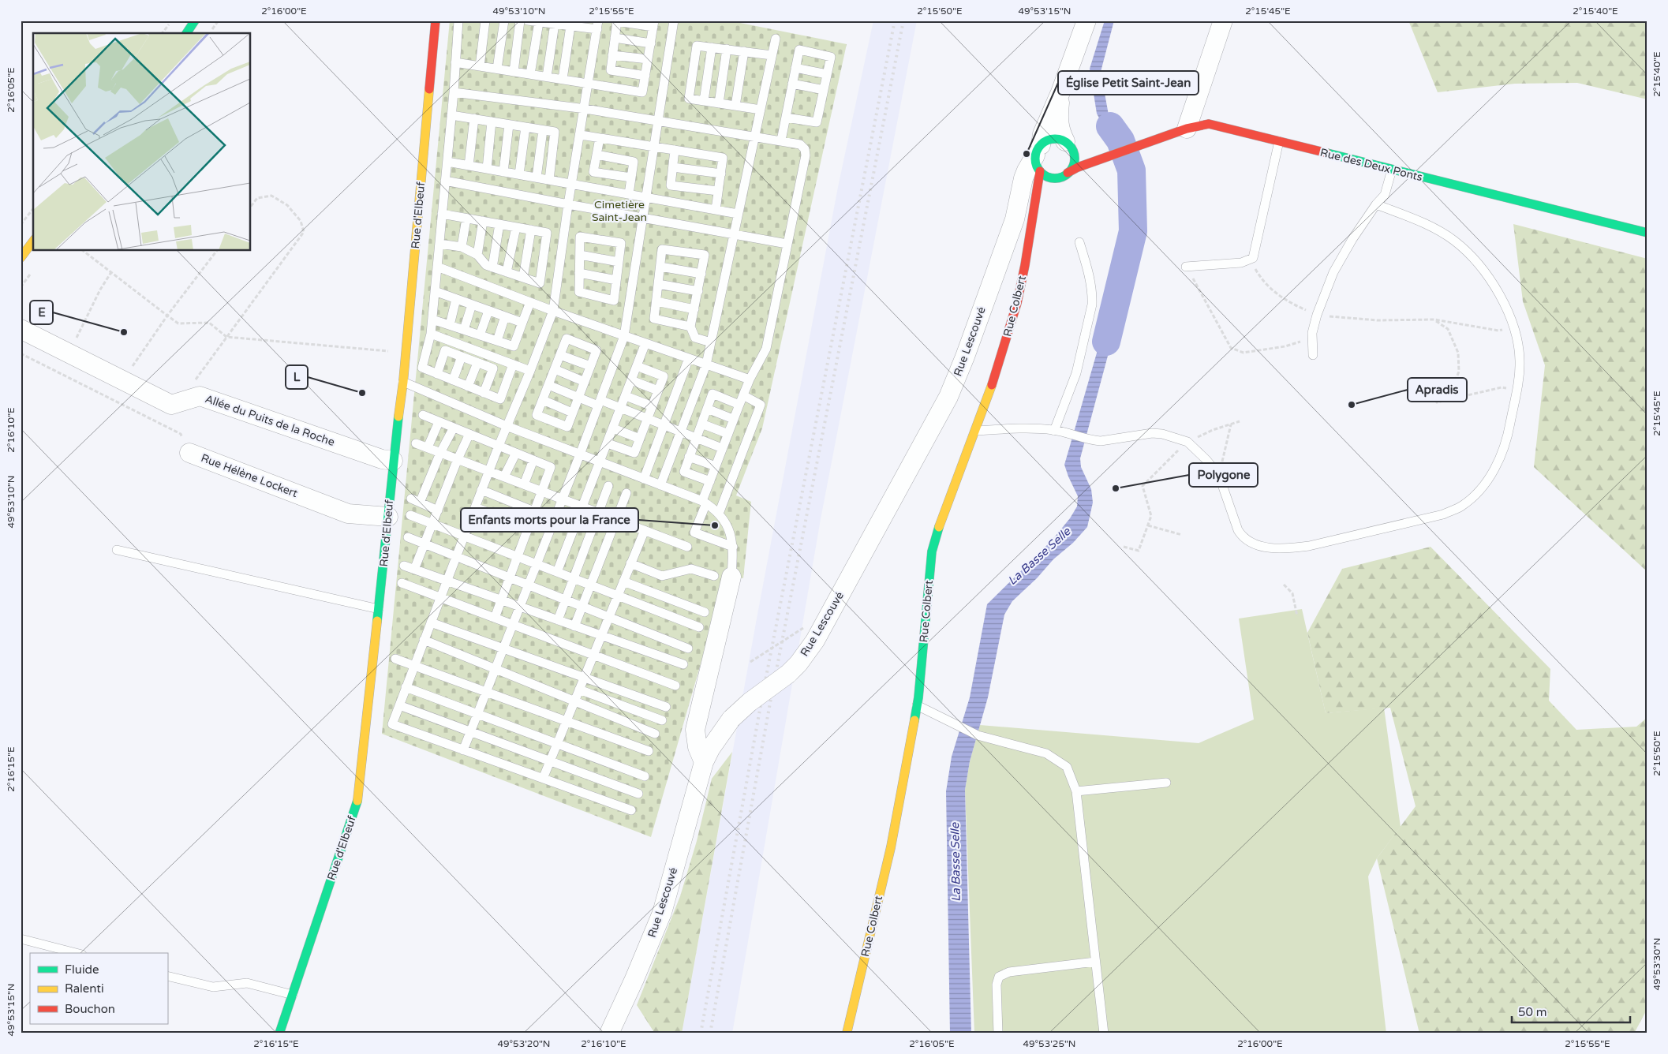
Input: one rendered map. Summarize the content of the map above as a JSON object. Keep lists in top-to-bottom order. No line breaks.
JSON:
{"streets":{"street":["Rue des Deux Ponts","Rue d'Elbeuf","Rue Colbert","Rue Lescouvé","Allée du Puits de la Roche","Rue Hélène Lockert"]},"crossings":[["Rue des Deux Ponts","Rue Colbert"],["Rue des Deux Ponts","Rue Lescouvé"],["Rue d'Elbeuf","Allée du Puits de la Roche"],["Rue d'Elbeuf","Rue Hélène Lockert"],["Rue Colbert","Rue Lescouvé"]],"water":["La Basse Selle"],"parks":["Cimetière Saint-Jean"],"places":["Église Petit Saint-Jean","E","L","Apradis","Polygone","Enfants morts pour la France"],"legend":["Fluide","Ralenti","Bouchon"],"scale_bar":"50 m","coordinates":["2°16'00\"E","49°53'10\"N","2°15'55\"E","2°15'50\"E","49°53'15\"N","2°15'45\"E","2°15'40\"E","2°16'05\"E","2°16'10\"E","2°16'15\"E","49°53'30\"N","49°53'20\"N","49°53'25\"N"]}
